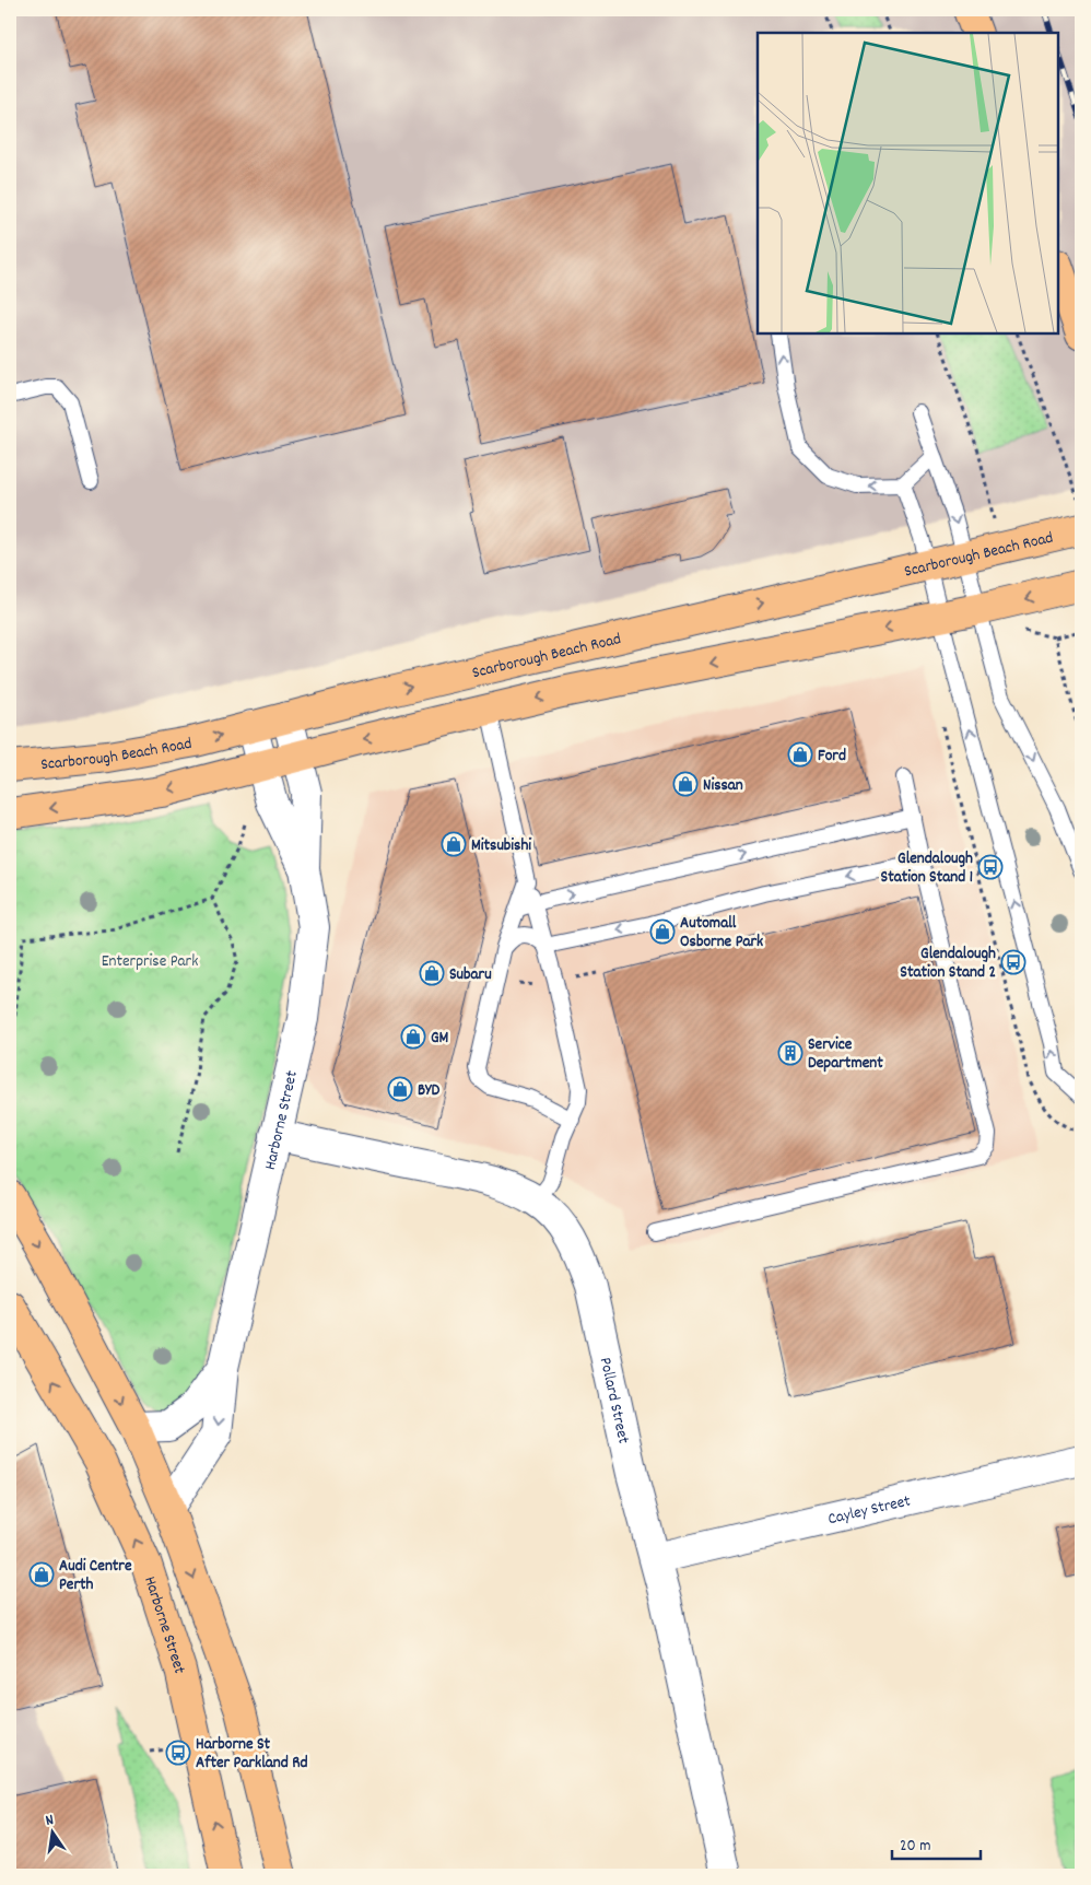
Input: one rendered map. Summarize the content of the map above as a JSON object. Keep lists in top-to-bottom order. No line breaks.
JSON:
{"streets":{"main road":["Scarborough Beach Road","Harborne Street"],"street":["Pollard Street","Cayley Street"]},"crossings":[["Scarborough Beach Road","Harborne Street"],["Harborne Street","Pollard Street"],["Pollard Street","Cayley Street"]],"parks":["Enterprise Park"],"places":{"shop":["Ford","Nissan","Mitsubishi","Automall Osborne Park","Subaru","GM","BYD","Audi Centre Perth"],"bus stop":["Glendalough Station Stand 1","Glendalough Station Stand 2","Harborne St After Parkland Rd"],"building":["Service Department"]},"scale_bar":"20 m","north":"top"}
